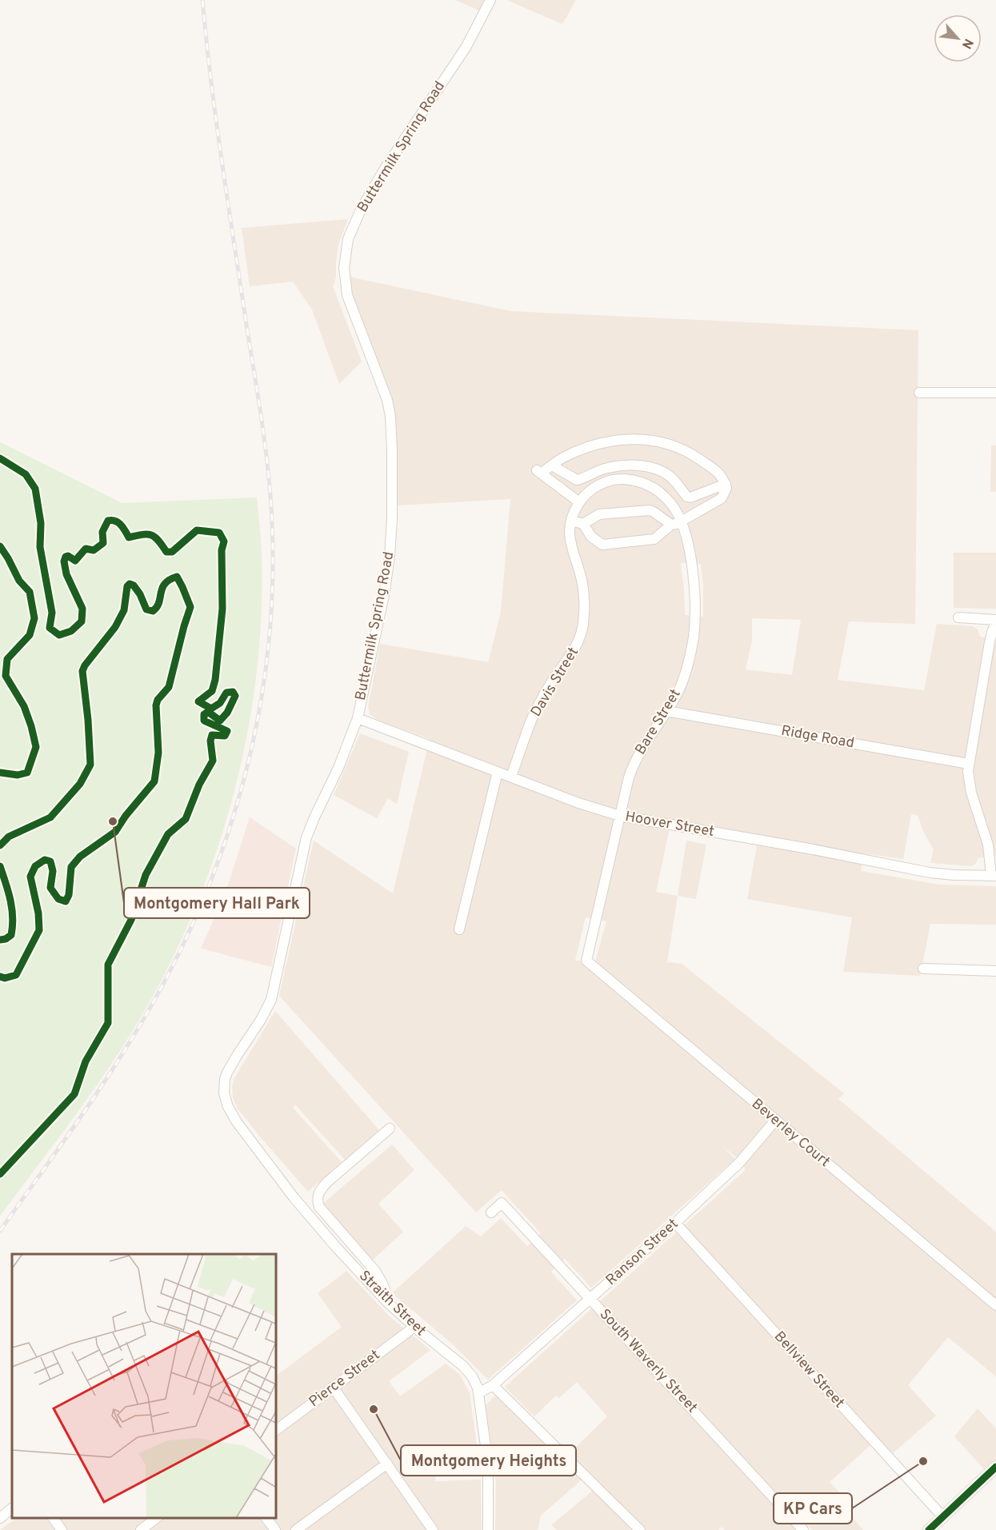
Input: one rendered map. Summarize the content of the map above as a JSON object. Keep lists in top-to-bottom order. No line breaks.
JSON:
{"streets":{"street":["Buttermilk Spring Road","Davis Street","Bare Street","Ridge Road","Hoover Street","Beverley Court","Ranson Street","Straith Street","South Waverly Street","Bellview Street","Pierce Street"]},"crossings":[["Buttermilk Spring Road","Hoover Street"],["Buttermilk Spring Road","Straith Street"],["Davis Street","Bare Street"],["Davis Street","Hoover Street"],["Bare Street","Ridge Road"],["Bare Street","Hoover Street"],["Bare Street","Beverley Court"],["Beverley Court","Ranson Street"],["Ranson Street","Straith Street"],["Ranson Street","South Waverly Street"],["Ranson Street","Bellview Street"],["Straith Street","Pierce Street"]],"places":["Montgomery Hall Park","Montgomery Heights","KP Cars"],"north":"bottom right"}
